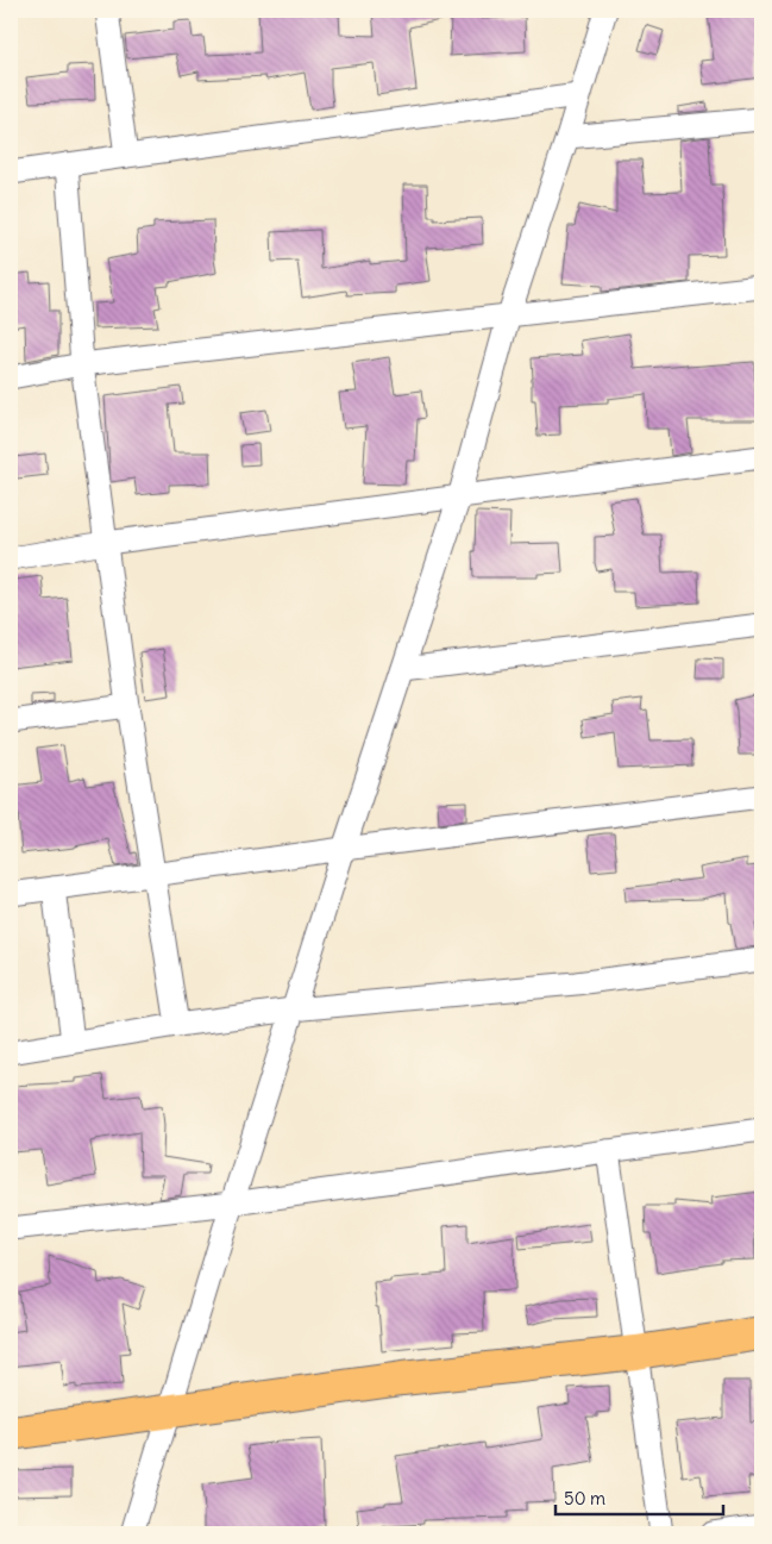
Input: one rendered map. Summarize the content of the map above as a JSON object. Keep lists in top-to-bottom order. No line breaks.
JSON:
{"scale_bar":"50 m"}
